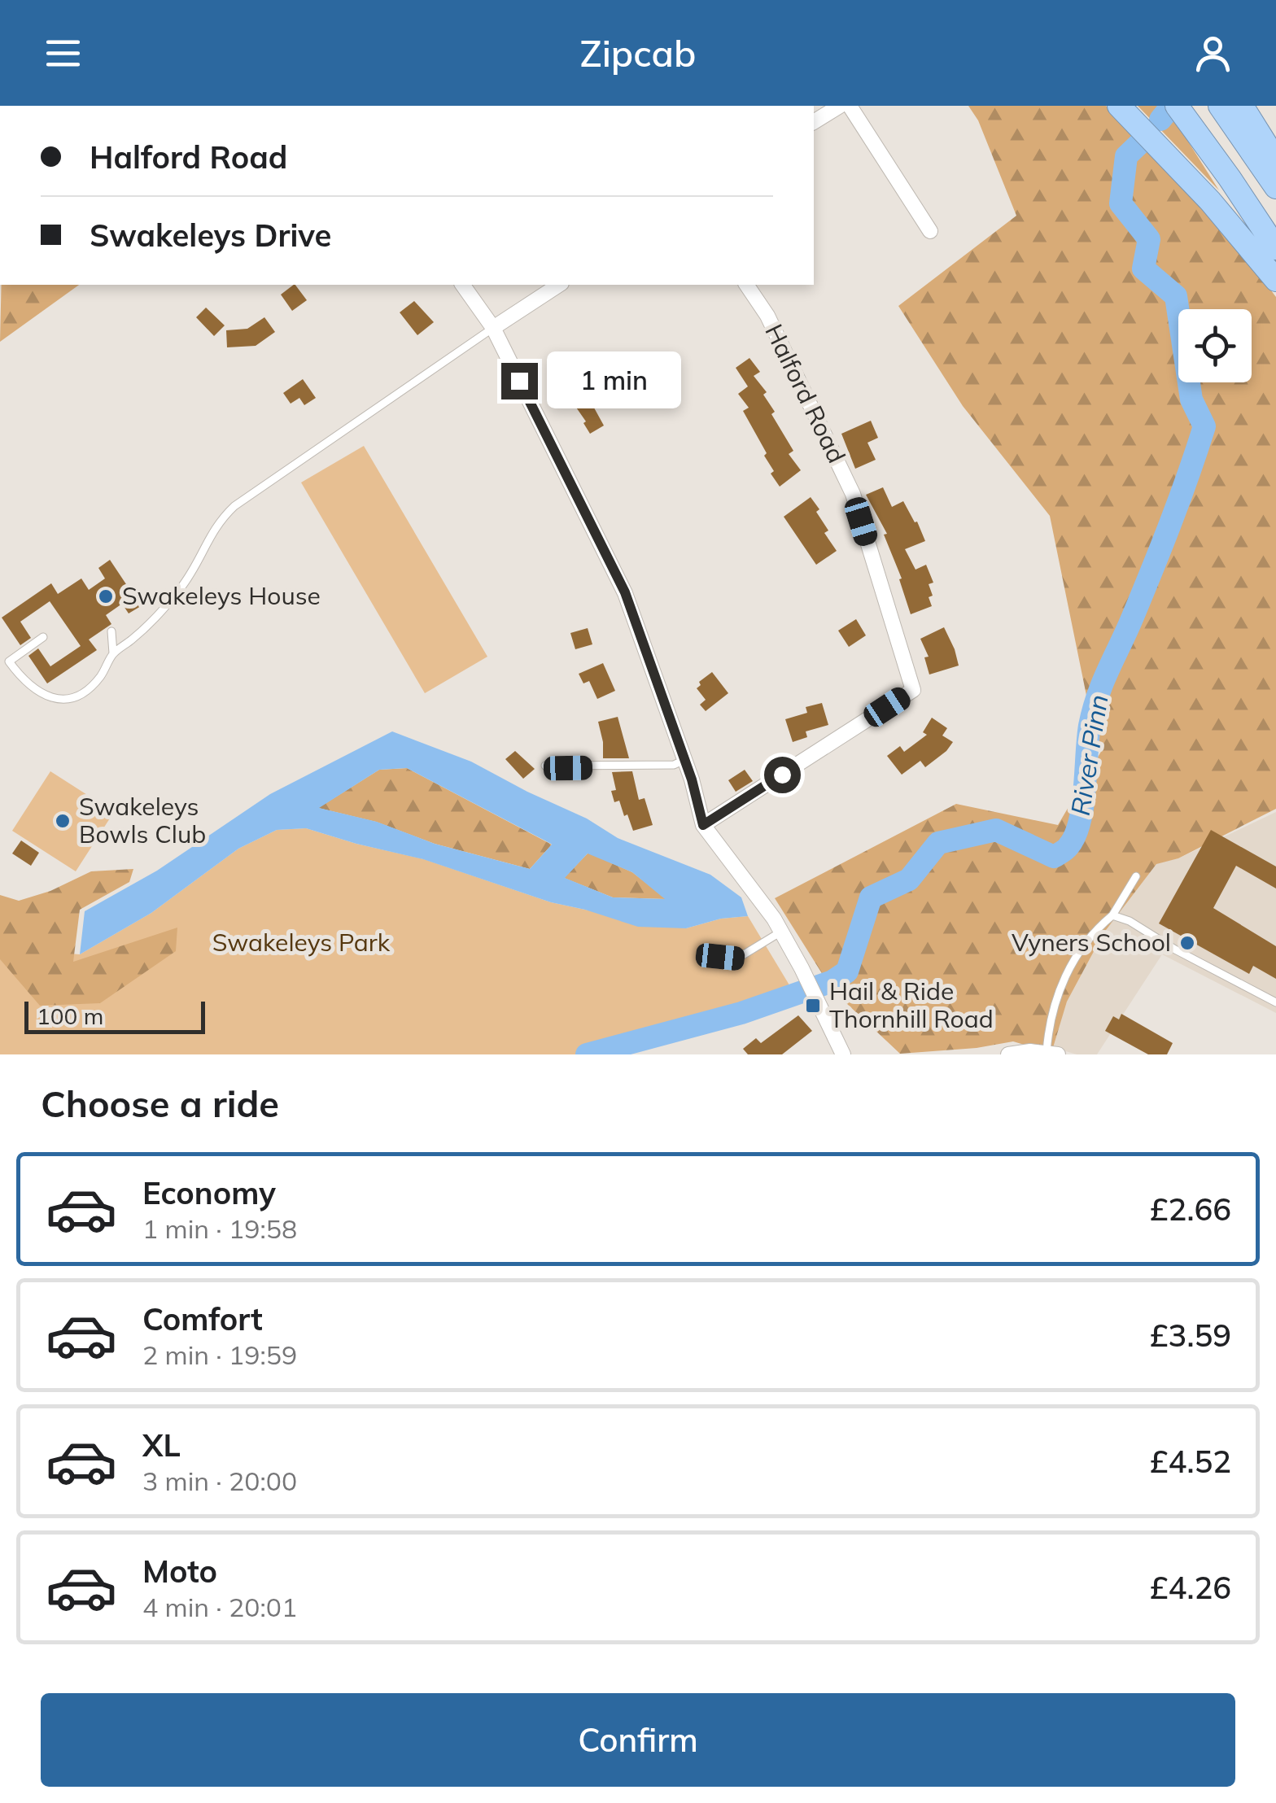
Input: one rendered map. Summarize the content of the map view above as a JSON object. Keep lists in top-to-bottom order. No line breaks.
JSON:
{"streets":{"street":["Halford Road"]},"water":["River Pinn"],"parks":["Swakeleys Park"],"places":{"other":["Swakeleys House","Swakeleys Bowls Club","Vyners School"],"transit":["Hail & Ride Thornhill Road"]},"scale_bar":"100 m","page":{"header":"Zipcab","banner":["Halford Road","Swakeleys Drive"],"bubble":"1 min","scale":"100 m","heading":"Choose a ride","list":[{"name":"Economy","note":"1 min · 19:58","value":"£2.66"},{"name":"Comfort","note":"2 min · 19:59","value":"£3.59"},{"name":"XL","note":"3 min · 20:00","value":"£4.52"},{"name":"Moto","note":"4 min · 20:01","value":"£4.26"}],"buttons":"Confirm"}}
